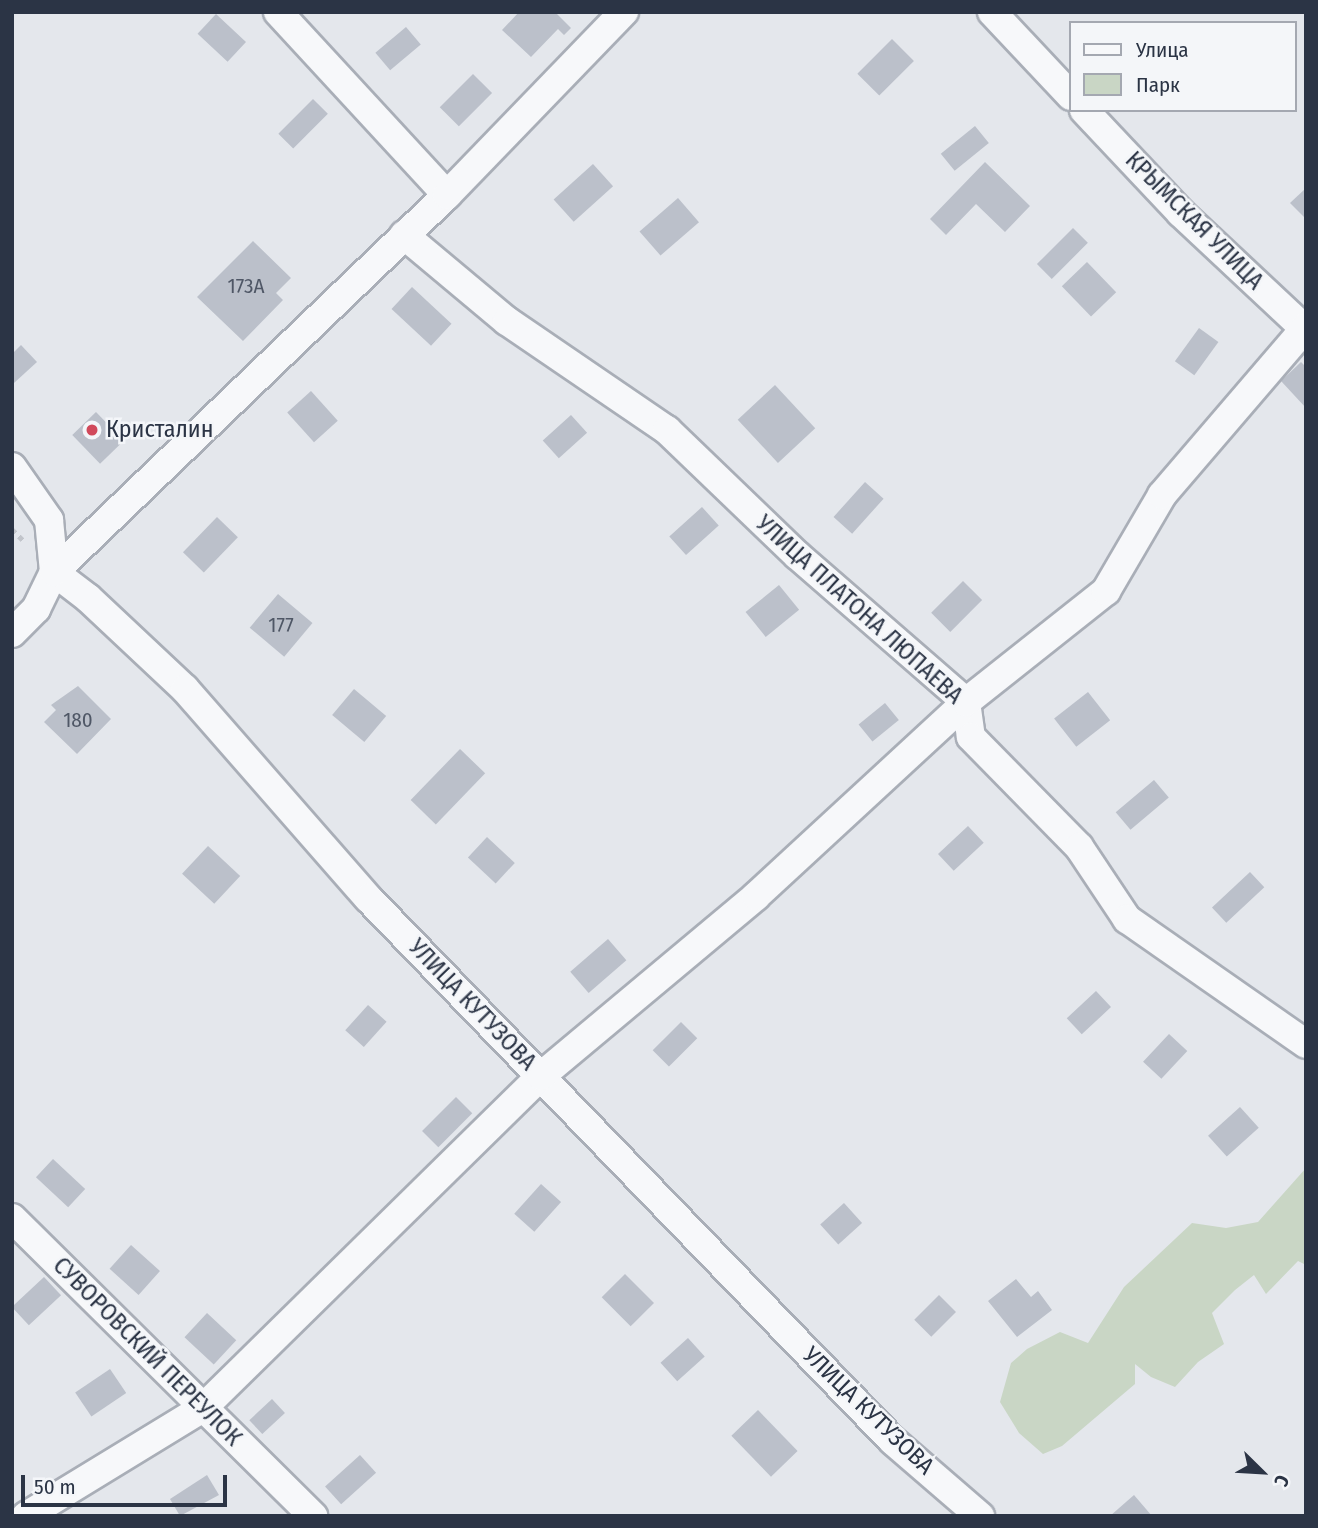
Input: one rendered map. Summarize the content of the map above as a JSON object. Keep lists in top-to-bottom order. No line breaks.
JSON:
{"streets":{"street":["КРЫМСКАЯ УЛИЦА","УЛИЦА ПЛАТОНА ЛЮПАЕВА","УЛИЦА КУТУЗОВА","СУВОРОВСКИЙ ПЕРЕУЛОК"]},"places":["Кристалин"],"house_numbers":["173А","177","180"],"legend":["Улица","Парк"],"scale_bar":"50 m","north":"bottom right"}
